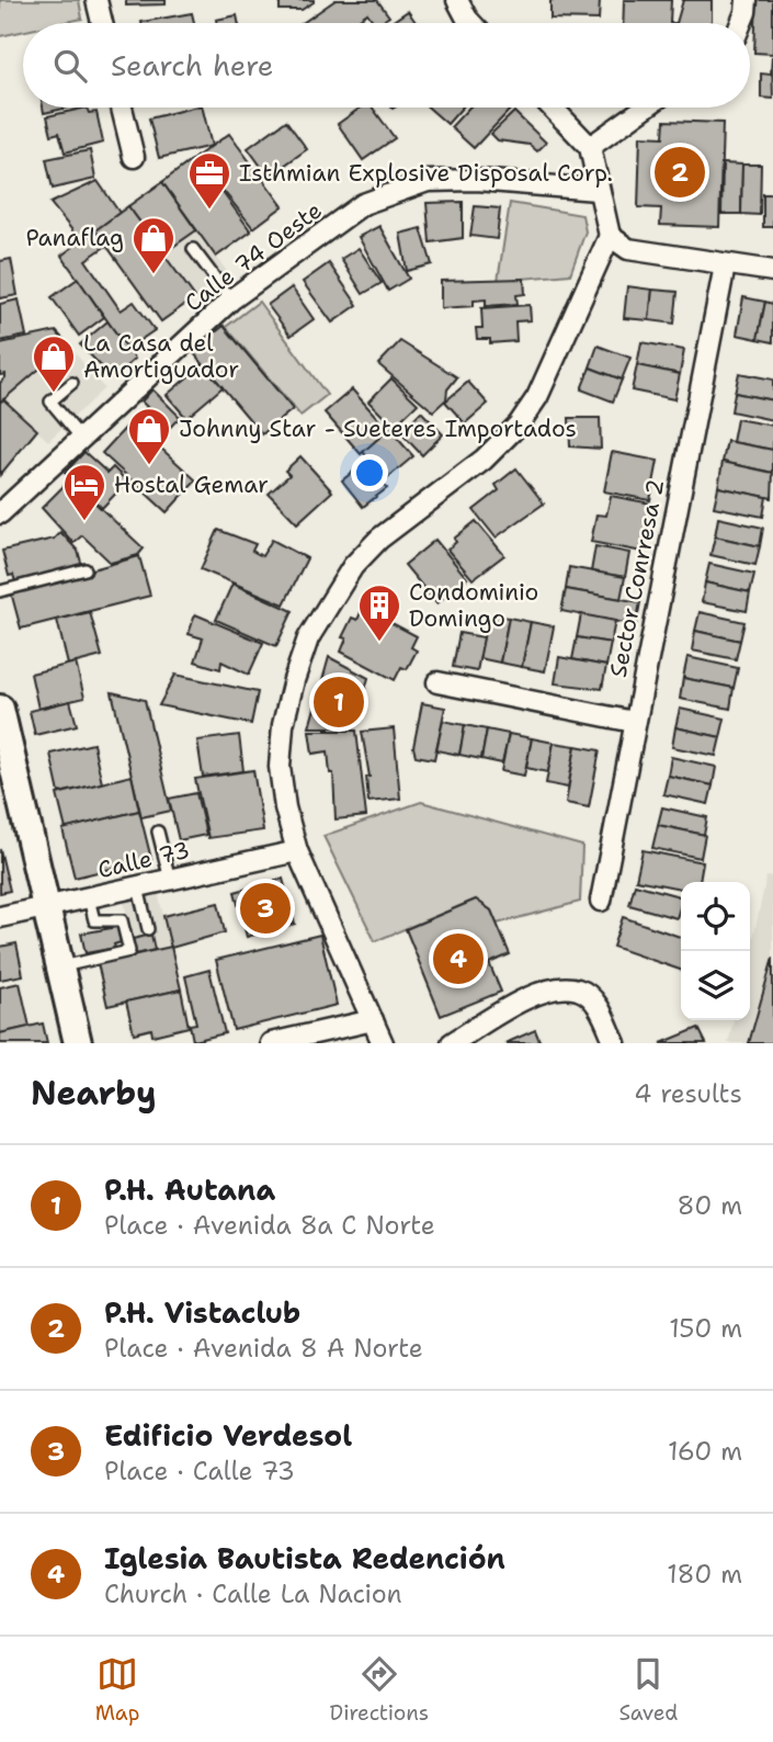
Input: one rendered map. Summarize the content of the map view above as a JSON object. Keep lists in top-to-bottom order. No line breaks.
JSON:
{"streets":{"street":["Calle 74 Oeste","Sector Conrresa 2","Calle 73"]},"places":{"office":["Isthmian Explosive Disposal Corp."],"shop":["Panaflag","La Casa del Amortiguador","Johnny Star - Sueteres Importados"],"hotel":["Hostal Gemar"],"building":["Condominio Domingo"]},"page":{"search":"Search here","pins":["2","1","3","4"],"heading":["Nearby","4 results"],"list":[{"mark":"1","name":"P.H. Autana","note":"Place · Avenida 8a C Norte","value":"80 m"},{"mark":"2","name":"P.H. Vistaclub","note":"Place · Avenida 8 A Norte","value":"150 m"},{"mark":"3","name":"Edificio Verdesol","note":"Place · Calle 73","value":"160 m"},{"mark":"4","name":"Iglesia Bautista Redención","note":"Church · Calle La Nacion","value":"180 m"}],"nav":["Map","Directions","Saved"]}}
